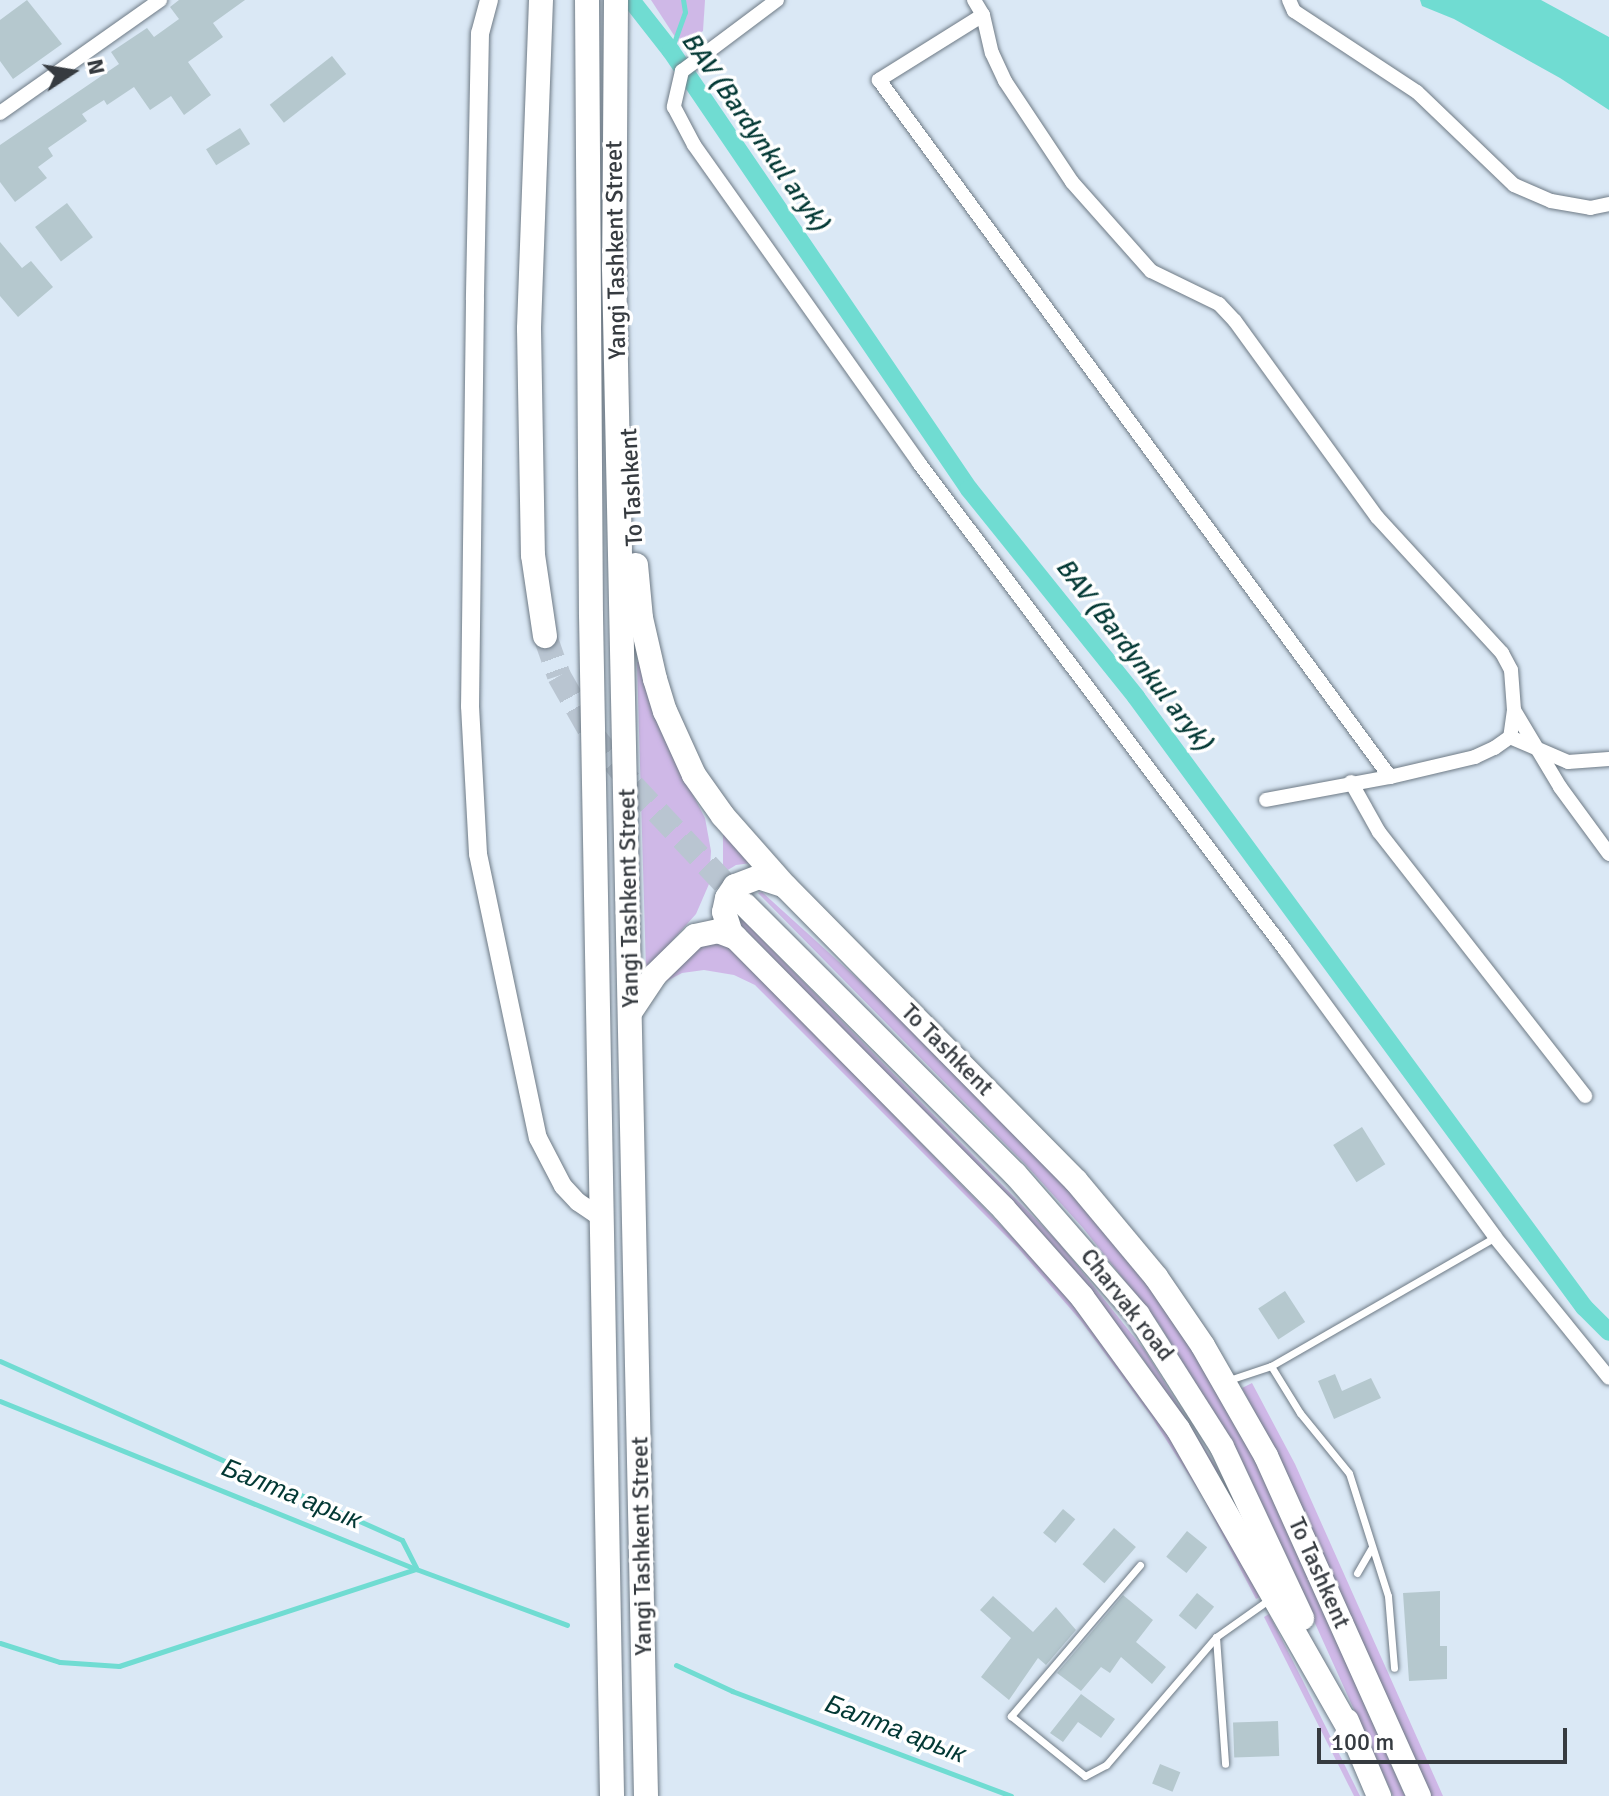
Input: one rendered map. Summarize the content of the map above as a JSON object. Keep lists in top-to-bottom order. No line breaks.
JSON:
{"streets":{"highway":["Yangi Tashkent Street","To Tashkent","Charvak road"]},"crossings":[["Yangi Tashkent Street","To Tashkent"]],"water":["BAV (Bardynkul aryk)","Балта арык"],"scale_bar":"100 m","north":"right"}
